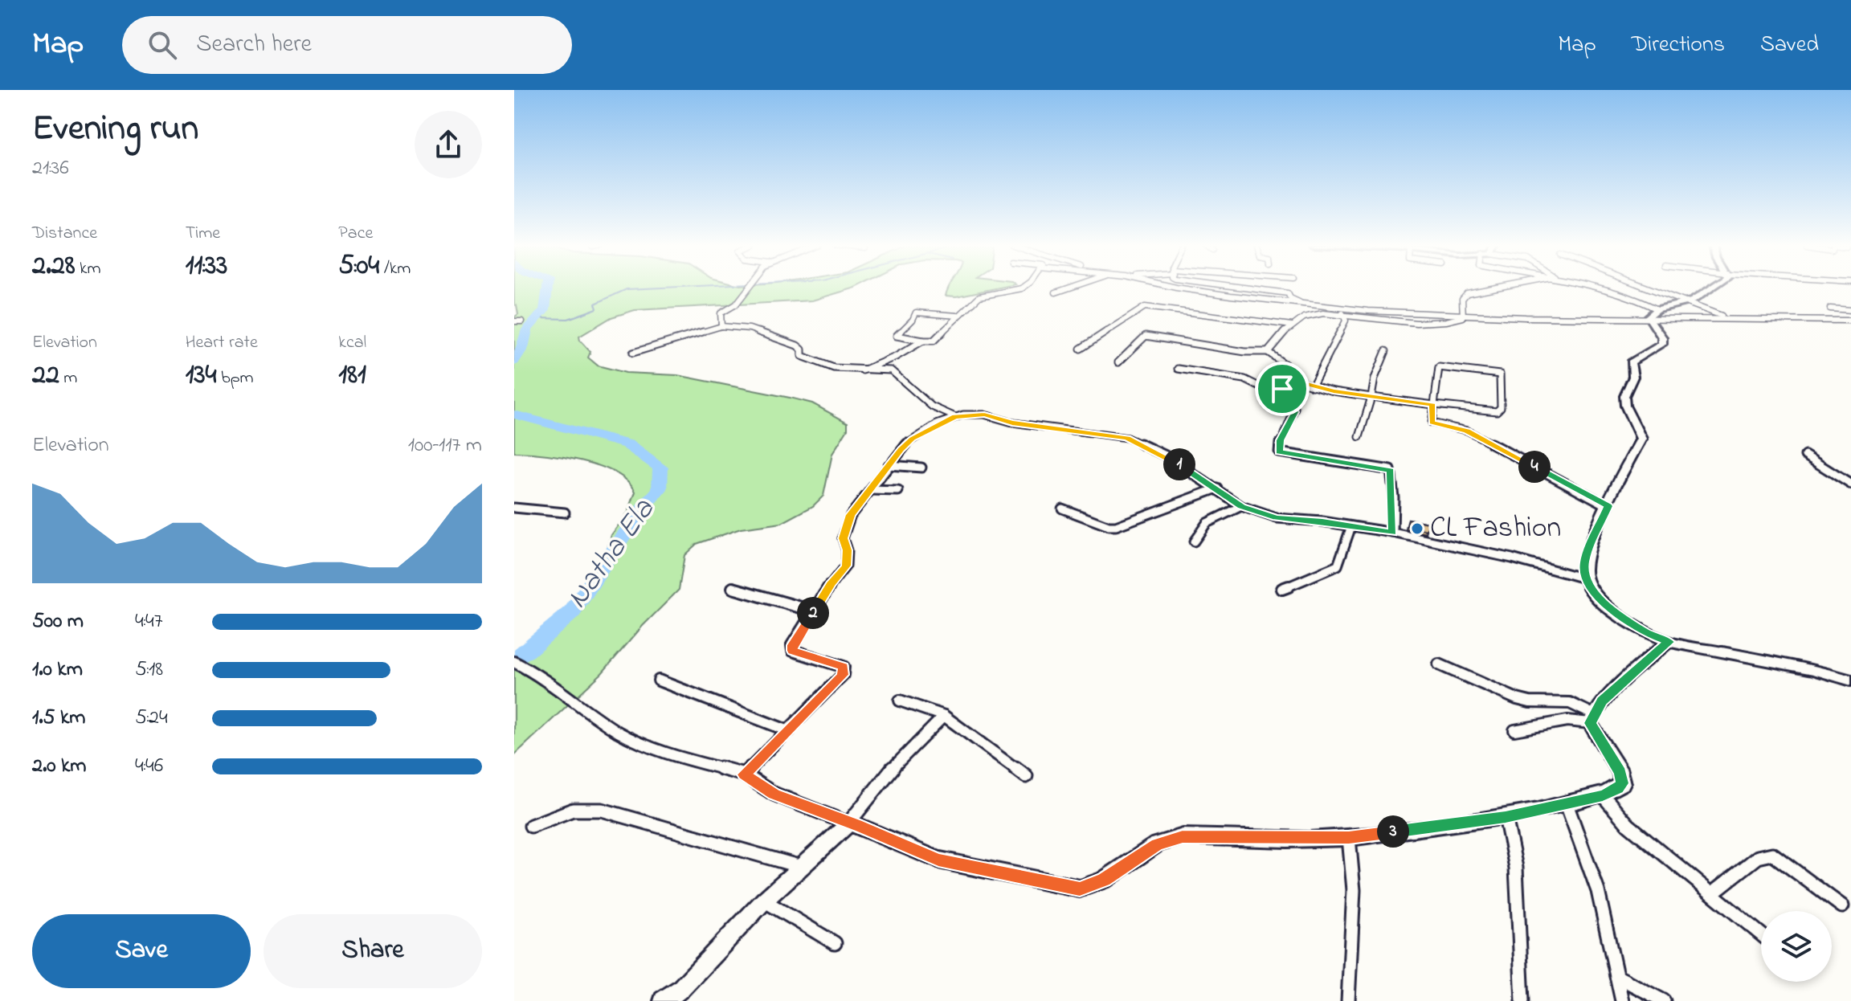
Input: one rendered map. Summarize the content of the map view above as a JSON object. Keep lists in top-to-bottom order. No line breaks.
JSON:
{"water":["Natha Ela"],"places":["CL Fashion"],"page":{"header":"Map","search":"Search here","nav":["Map","Directions","Saved"],"heading":["Evening run","21:36"],"stats":[["Distance","2.28 km"],["Time","11:33"],["Pace","5:04 /km"],["Elevation","22 m"],["Heart rate","134 bpm"],["kcal","181"]],"chart":["Elevation","100–117 m"],"pins":["1","4","2","3"],"list":[{"name":"500 m","note":"4:47"},{"name":"1.0 km","note":"5:18"},{"name":"1.5 km","note":"5:24"},{"name":"2.0 km","note":"4:46"}],"buttons":["Save","Share"]}}
